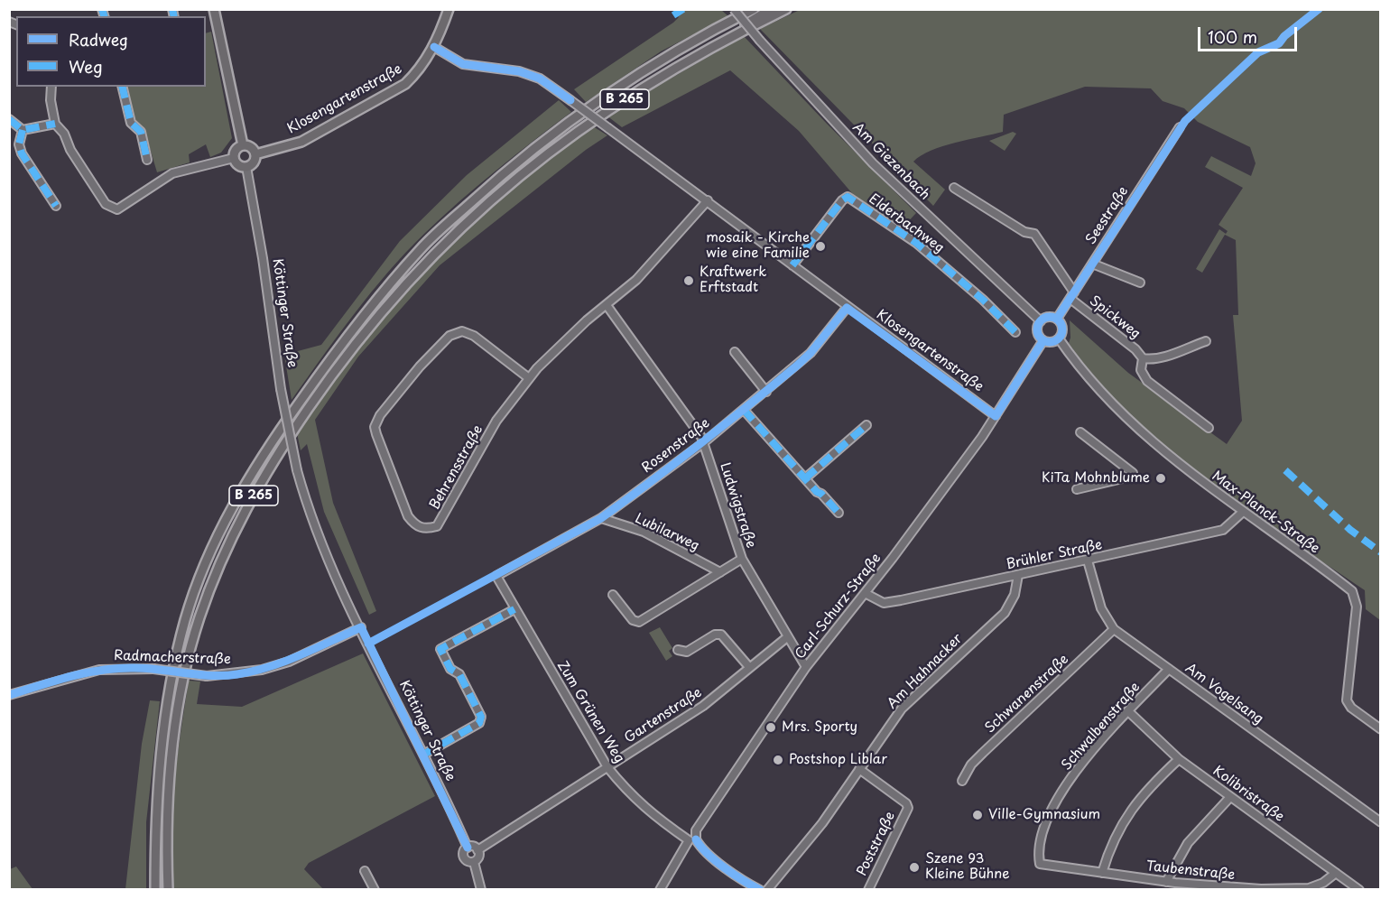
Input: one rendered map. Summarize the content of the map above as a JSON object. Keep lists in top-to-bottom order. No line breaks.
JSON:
{"streets":{"main road":["Klosengartenstraße","B 265"],"street":["Am Giezenbach","Seestraße","Elderbachweg","Köttinger Straße","Spickweg","Rosenstraße","Behrensstraße","Ludwigstraße","Max-Planck-Straße","Lubilarweg","Brühler Straße","Carl-Schurz-Straße","Radmacherstraße","Am Hahnacker","Schwanenstraße","Am Vogelsang","Zum Grünen Weg","Gartenstraße","Schwalbenstraße","Kolibristraße","Poststraße","Taubenstraße"]},"crossings":[["Klosengartenstraße","Elderbachweg"],["Klosengartenstraße","Köttinger Straße"],["Klosengartenstraße","Rosenstraße"],["Klosengartenstraße","Behrensstraße"],["Klosengartenstraße","Carl-Schurz-Straße"],["Am Giezenbach","Seestraße"],["Am Giezenbach","Max-Planck-Straße"],["Am Giezenbach","Carl-Schurz-Straße"],["Seestraße","Spickweg"],["Seestraße","Max-Planck-Straße"],["Seestraße","Carl-Schurz-Straße"],["Köttinger Straße","Radmacherstraße"],["Köttinger Straße","Gartenstraße"],["Rosenstraße","Ludwigstraße"],["Rosenstraße","Lubilarweg"],["Rosenstraße","Zum Grünen Weg"],["Behrensstraße","Ludwigstraße"],["Ludwigstraße","Carl-Schurz-Straße"],["Ludwigstraße","Gartenstraße"],["Max-Planck-Straße","Brühler Straße"],["Max-Planck-Straße","Carl-Schurz-Straße"],["Brühler Straße","Carl-Schurz-Straße"],["Brühler Straße","Am Hahnacker"],["Brühler Straße","Am Vogelsang"],["Carl-Schurz-Straße","Zum Grünen Weg"],["Am Hahnacker","Poststraße"],["Schwanenstraße","Am Vogelsang"],["Am Vogelsang","Schwalbenstraße"],["Zum Grünen Weg","Gartenstraße"],["Schwalbenstraße","Kolibristraße"],["Schwalbenstraße","Taubenstraße"],["Kolibristraße","Taubenstraße"]],"places":["mosaik - Kirche wie eine Familie","Kraftwerk Erftstadt","KiTa Mohnblume","Mrs. Sporty","Postshop Liblar","Ville-Gymnasium","Szene 93 Kleine Bühne"],"legend":["Radweg","Weg"],"scale_bar":"100 m"}
